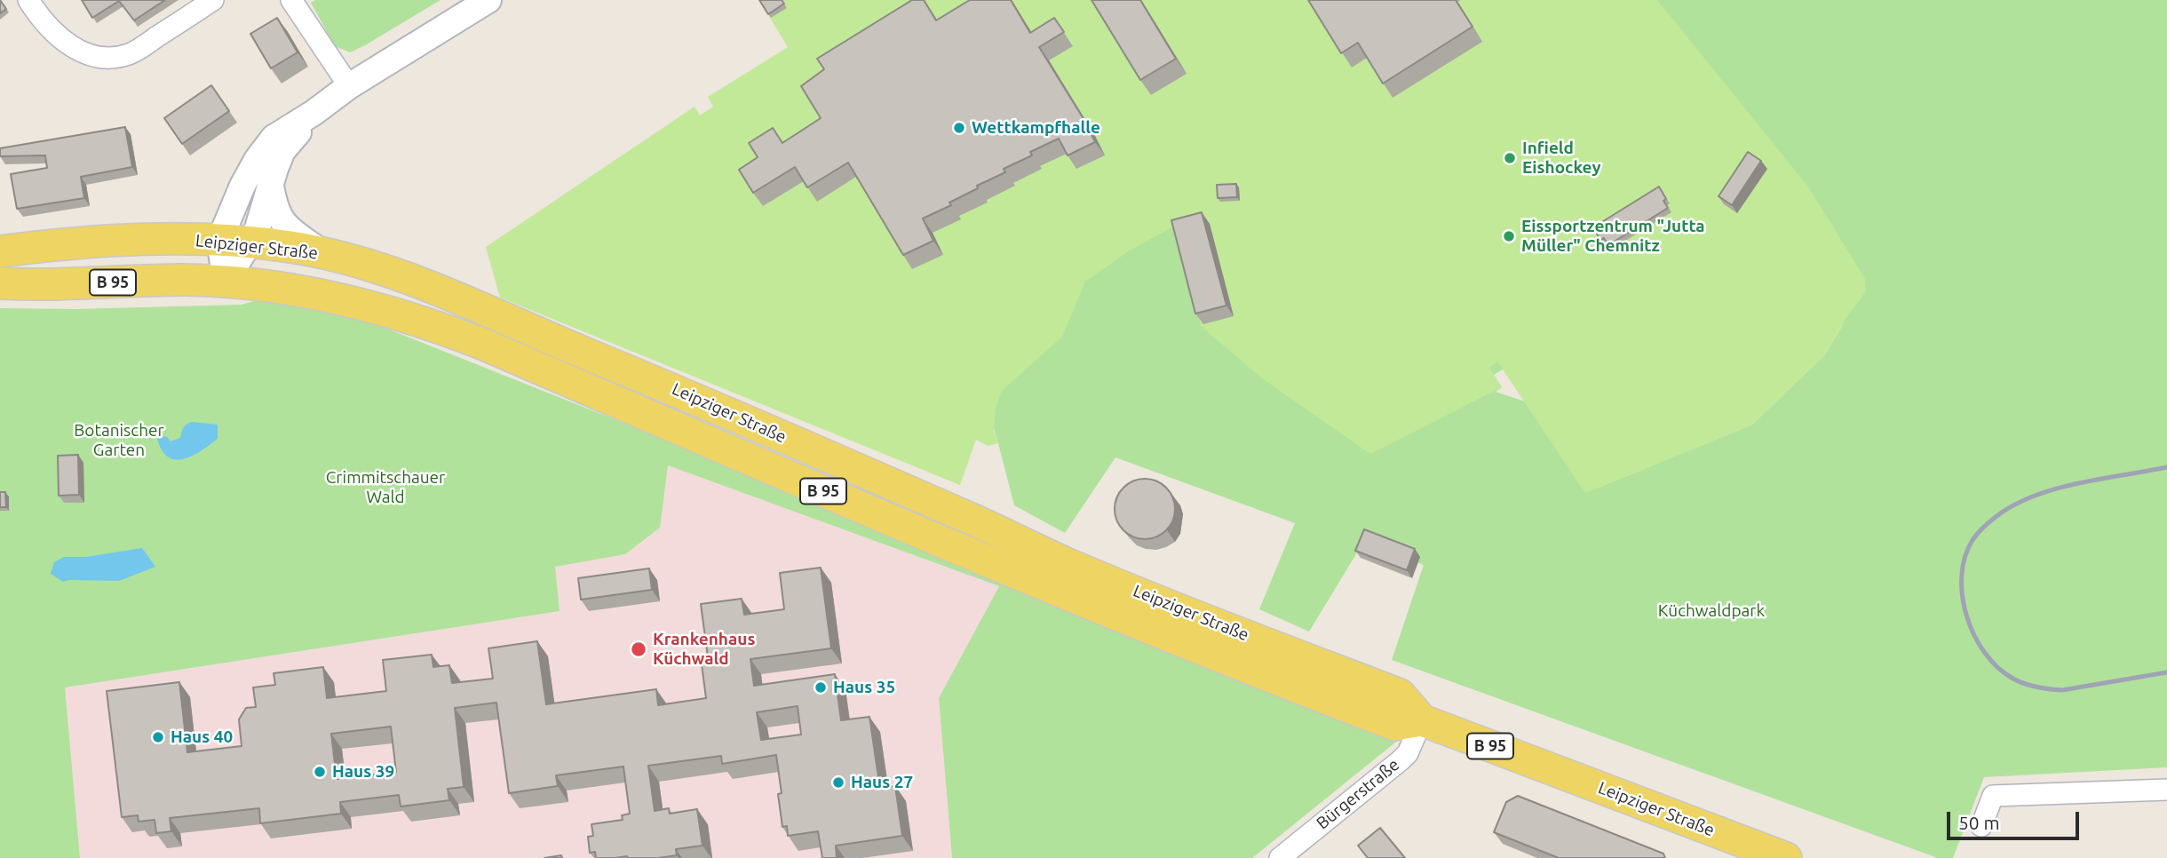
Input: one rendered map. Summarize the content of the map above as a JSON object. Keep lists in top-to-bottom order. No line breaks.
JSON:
{"streets":{"main road":["Leipziger Straße","B 95"],"street":["Bürgerstraße"]},"crossings":[["Leipziger Straße","Bürgerstraße"]],"parks":["Botanischer Garten","Crimmitschauer Wald","Küchwaldpark"],"places":["Wettkampfhalle","Infield Eishockey","Eissportzentrum \"Jutta Müller\" Chemnitz","Krankenhaus Küchwald","Haus 35","Haus 40","Haus 39","Haus 27"],"scale_bar":"50 m"}
